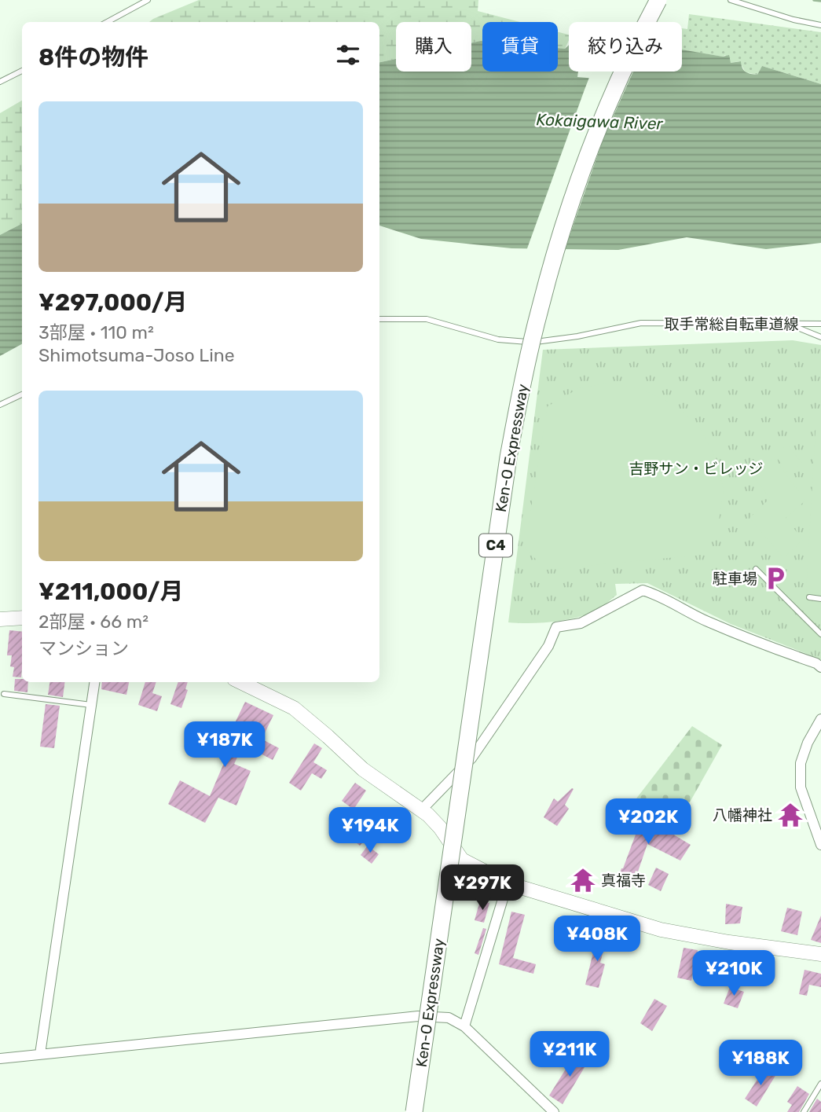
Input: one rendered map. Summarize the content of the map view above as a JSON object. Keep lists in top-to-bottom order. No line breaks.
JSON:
{"streets":{"highway":["Ken-O Expressway","C4"],"lane":["取手常総自転車道線"]},"water":["Kokaigawa River"],"parks":["吉野サン・ビレッジ"],"places":{"parking":["駐車場"],"temple":["八幡神社","真福寺"]},"page":{"chip":["購入","賃貸","絞り込み"],"heading":"8件の物件","list":[{"name":"¥297,000/月","note":"3部屋 · 110 m² · Shimotsuma-Joso Line"},{"name":"¥211,000/月","note":"2部屋 · 66 m² · マンション"}],"price":["¥187K","¥202K","¥194K","¥297K","¥408K","¥210K","¥211K","¥188K"]}}
